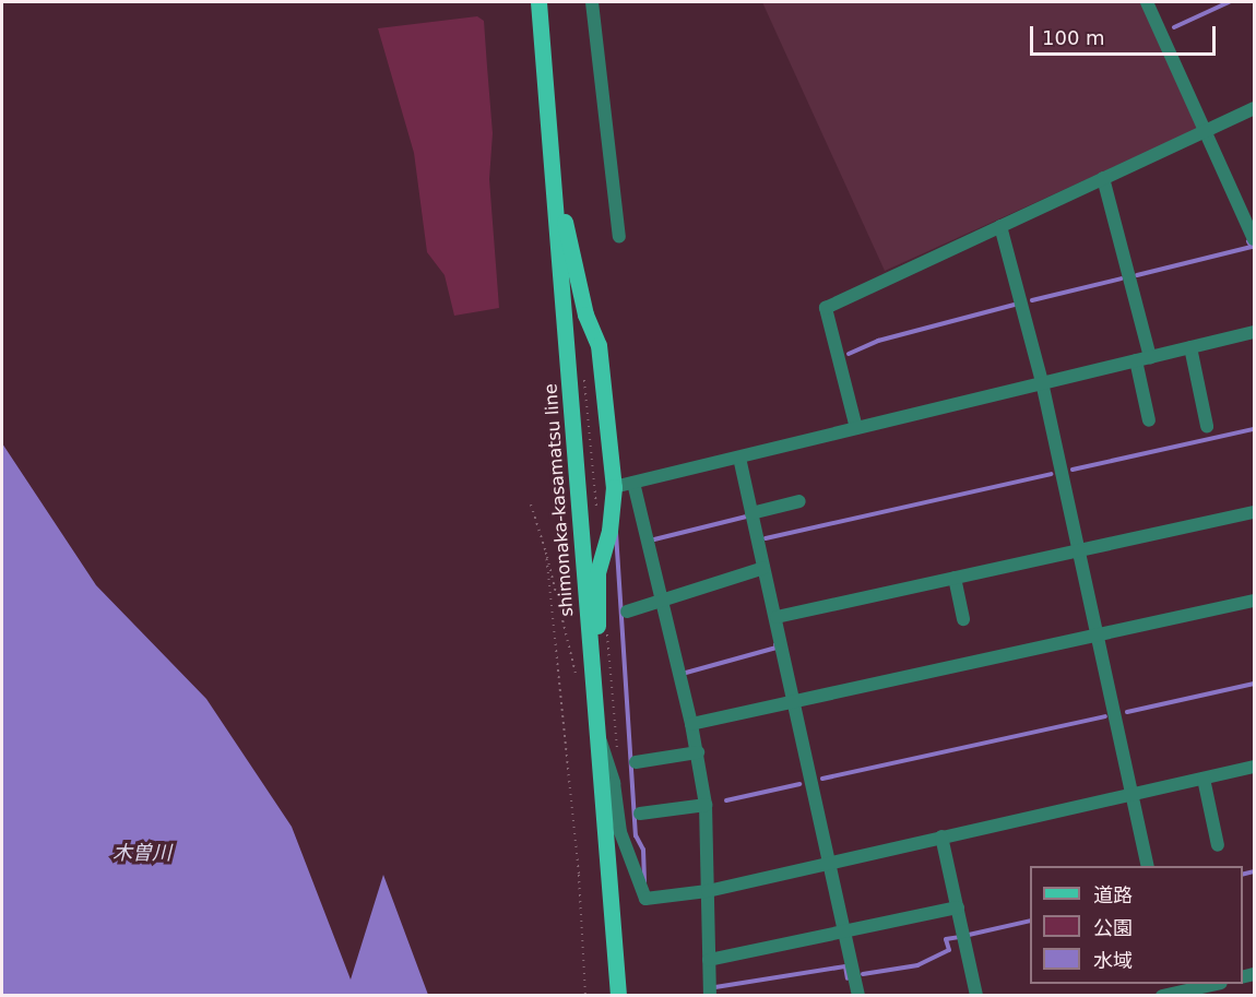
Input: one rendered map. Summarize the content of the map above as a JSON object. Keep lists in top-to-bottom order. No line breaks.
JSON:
{"streets":{"main road":["shimonaka-kasamatsu line"]},"water":["木曽川"],"legend":["道路","公園","水域"],"scale_bar":"100 m"}
